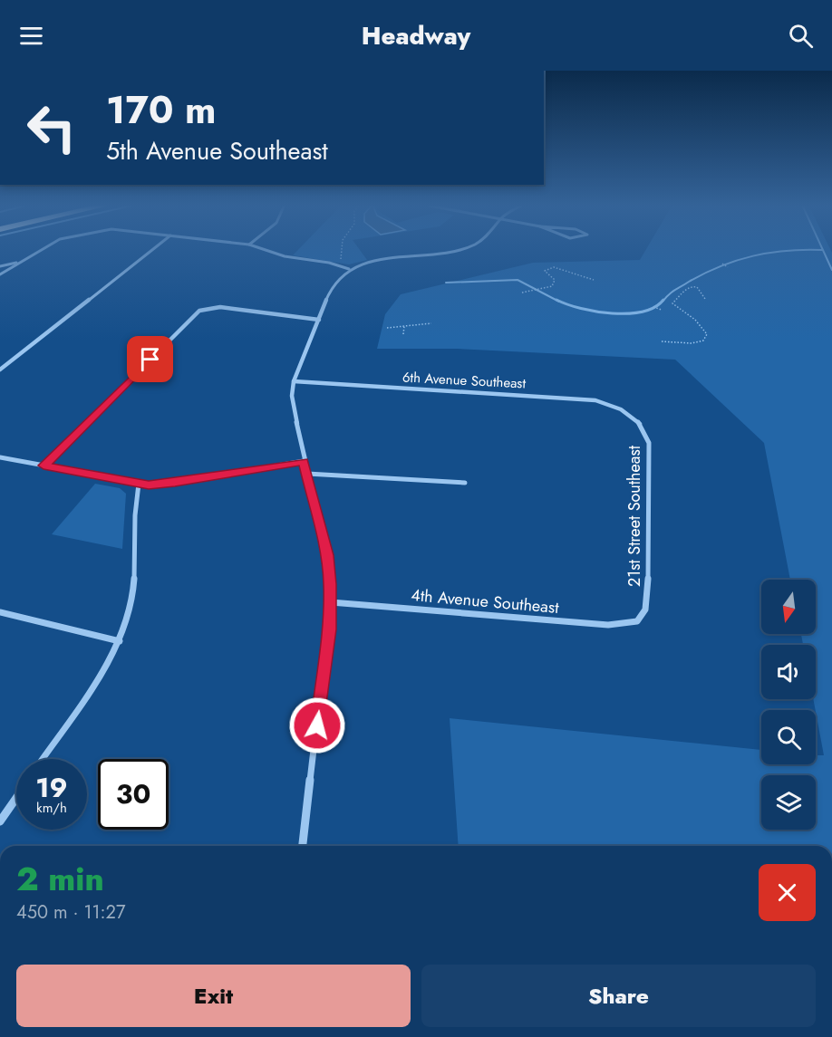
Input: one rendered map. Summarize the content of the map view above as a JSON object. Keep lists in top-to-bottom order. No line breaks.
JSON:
{"streets":{"street":["6th Avenue Southeast","21st Street Southeast","4th Avenue Southeast"]},"crossings":[["6th Avenue Southeast","21st Street Southeast"],["21st Street Southeast","4th Avenue Southeast"]],"north":"bottom","page":{"header":"Headway","turn":["170 m","5th Avenue Southeast"],"speed":"19 km/h","limit":"30","heading":["2 min","450 m · 11:27"],"buttons":["Exit","Share"]}}
